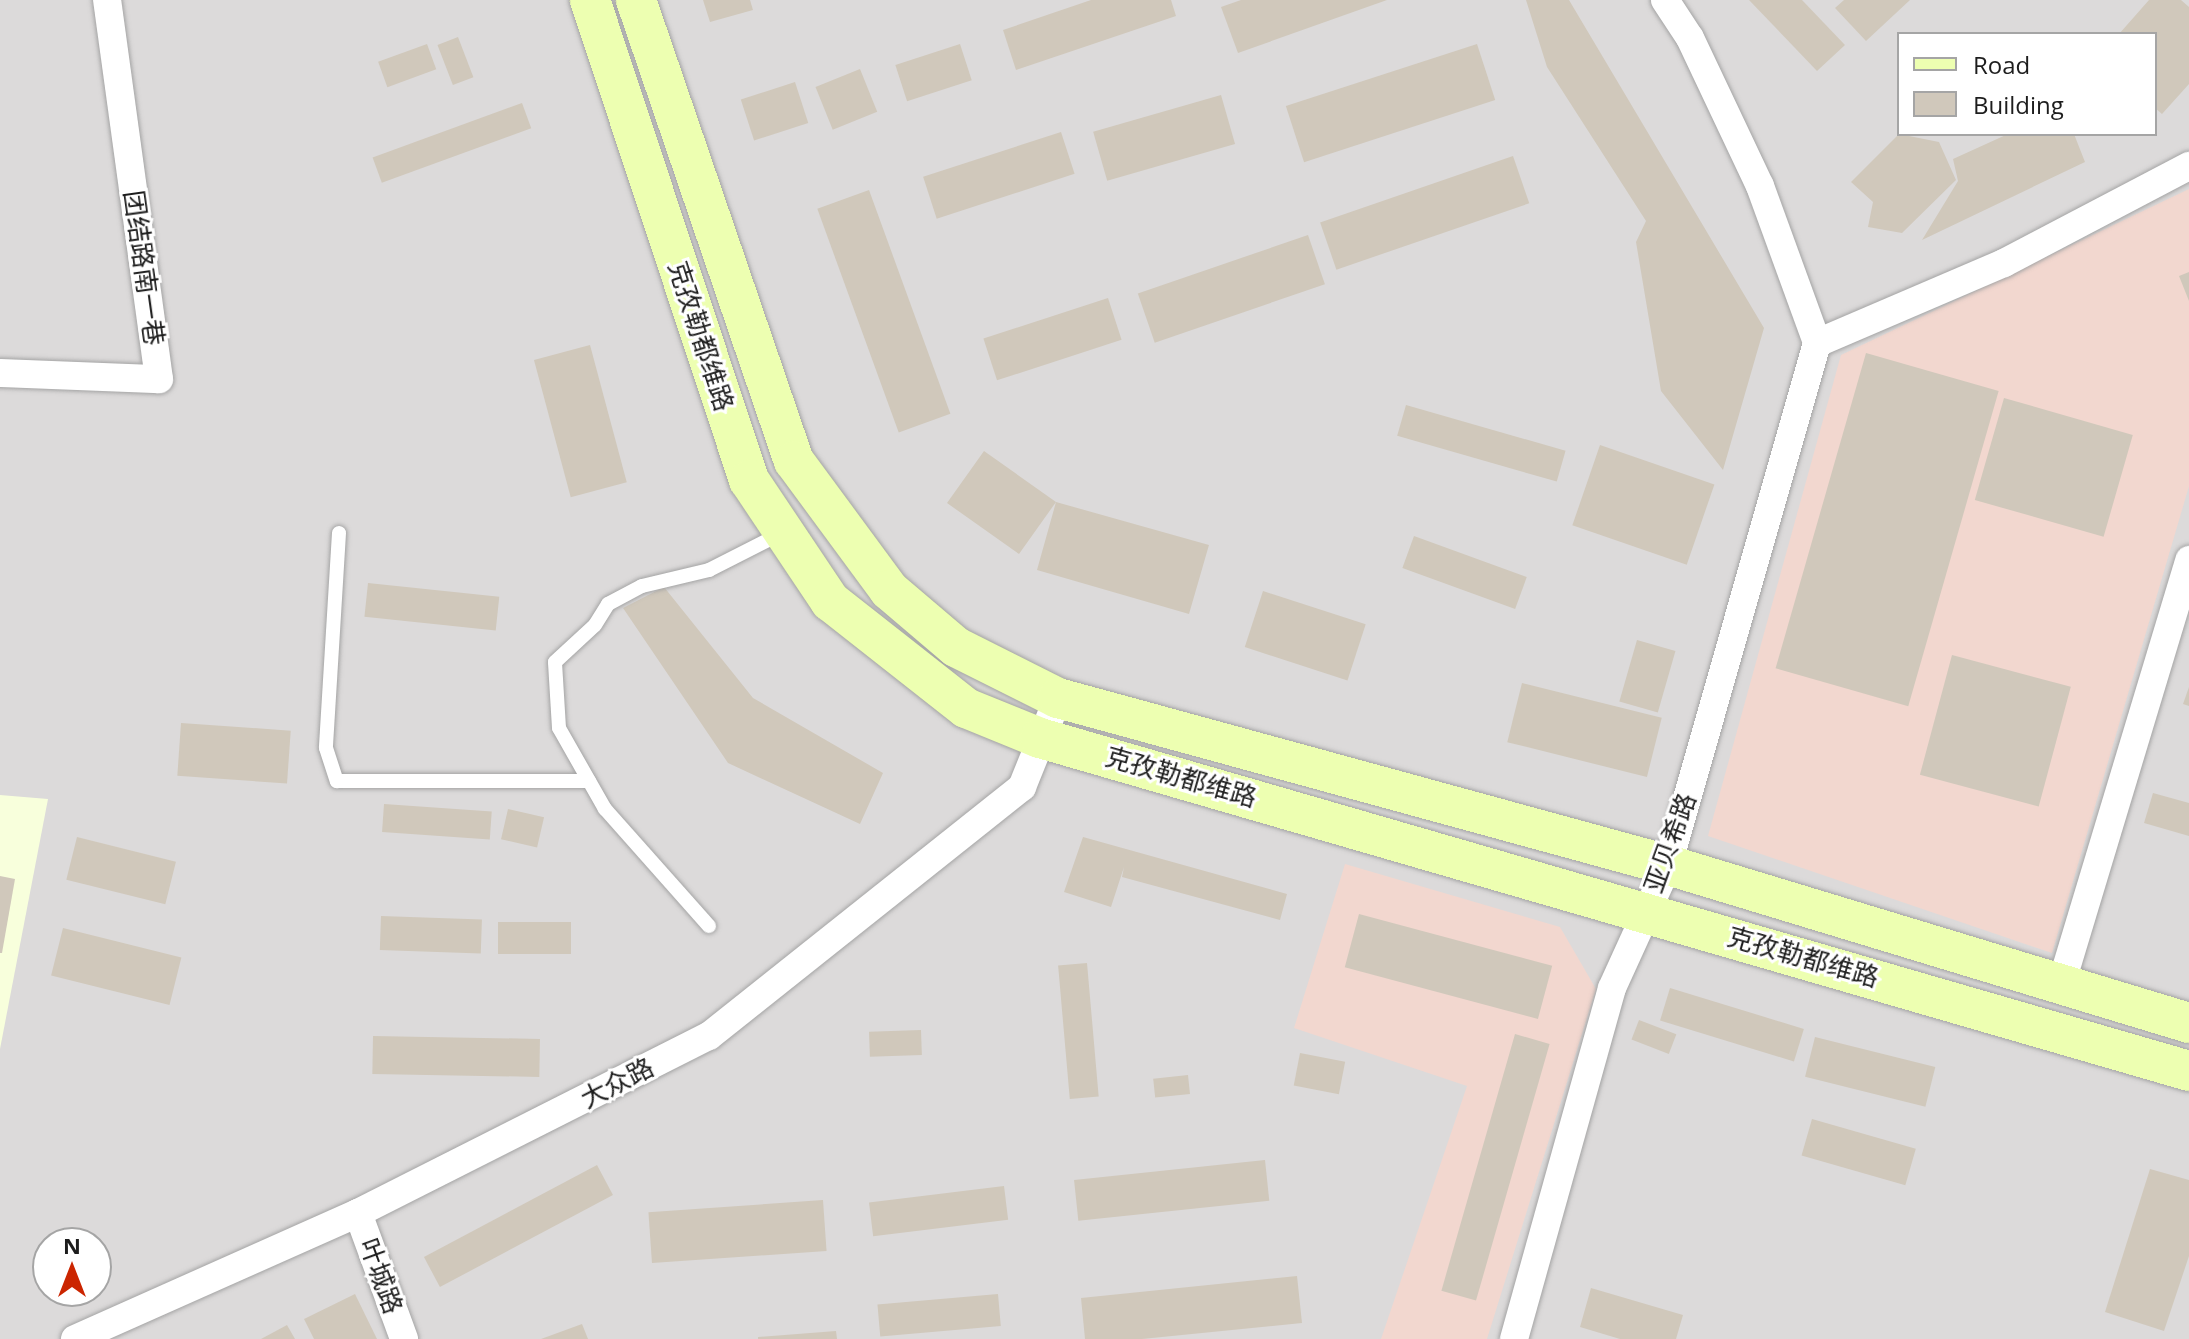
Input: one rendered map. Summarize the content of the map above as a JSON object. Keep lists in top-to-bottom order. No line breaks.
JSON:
{"streets":{"main road":["克孜勒都维路"],"street":["团结路南一巷","亚贝希路","大众路","叶城路"]},"crossings":[["克孜勒都维路","亚贝希路"],["克孜勒都维路","大众路"],["大众路","叶城路"]],"legend":["Road","Building"],"north":"top"}
